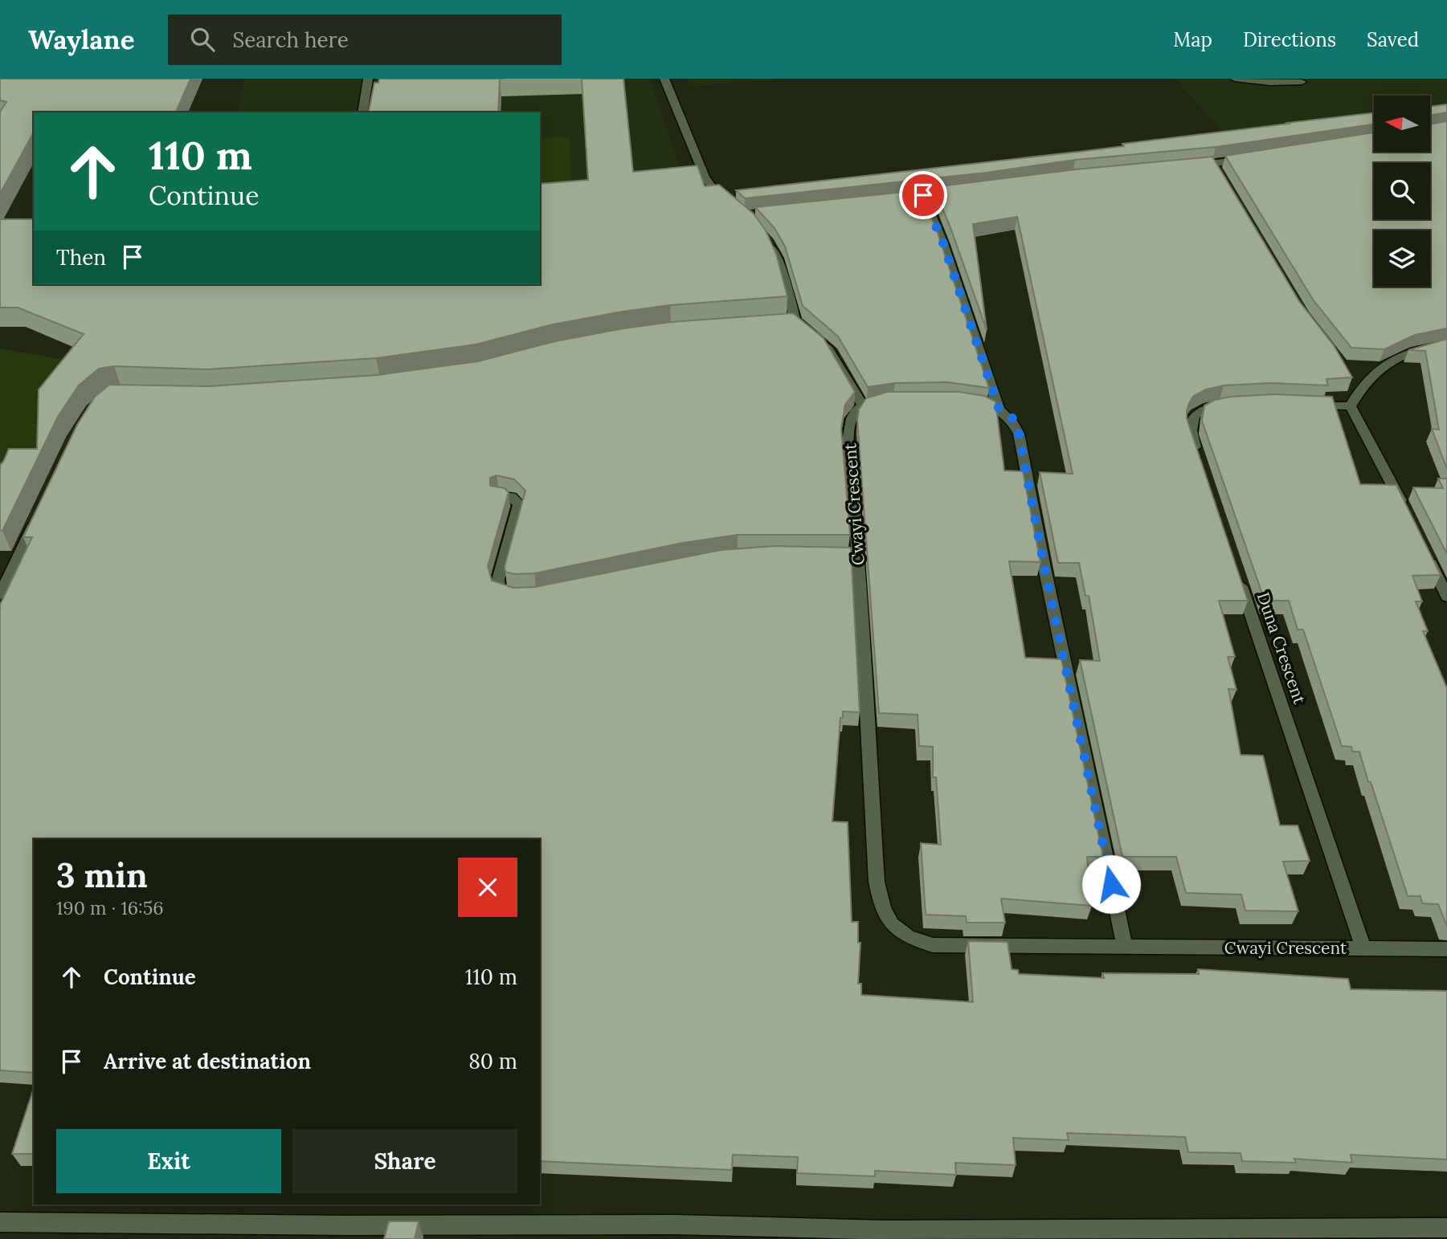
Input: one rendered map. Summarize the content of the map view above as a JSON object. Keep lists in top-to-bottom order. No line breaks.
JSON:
{"streets":{"street":["Cwayi Crescent","Duna Crescent"]},"crossings":[["Cwayi Crescent","Duna Crescent"]],"north":"left","page":{"header":"Waylane","search":"Search here","nav":["Map","Directions","Saved"],"turn":["110 m","Continue"],"then":"Then","heading":["3 min","190 m · 16:56"],"list":[{"name":"Continue","value":"110 m"},{"name":"Arrive at destination","value":"80 m"}],"buttons":["Exit","Share"]}}
